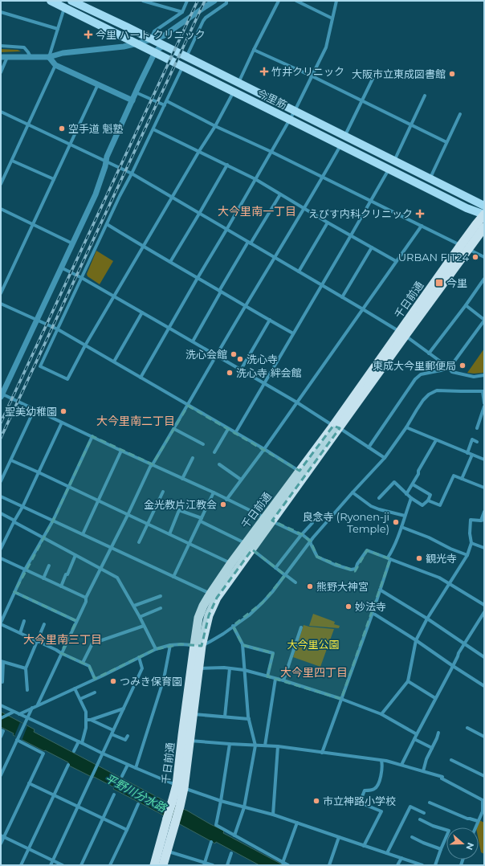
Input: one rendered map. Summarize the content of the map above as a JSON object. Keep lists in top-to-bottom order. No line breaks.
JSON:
{"streets":{"highway":["千日前通"],"main road":["今里筋"]},"crossings":[["今里筋","千日前通"]],"districts":["大今里南一丁目","大今里南二丁目","大今里南三丁目","大今里四丁目"],"water":["平野川分水路"],"parks":["大今里公園"],"places":{"health":["今里 ハート クリニック","竹井クリニック","えびす内科クリニック"],"other":["大阪市立東成図書館","空手道 魁塾","URBAN FIT24","洗心会館","洗心寺","東成大今里郵便局","洗心寺 絆会館","聖美幼稚園","金光教片江教会","良念寺 (Ryonen-ji Temple)","観光寺","熊野大神宮","妙法寺","つみき保育園","市立神路小学校"],"transit":["今里"]},"north":"right"}
